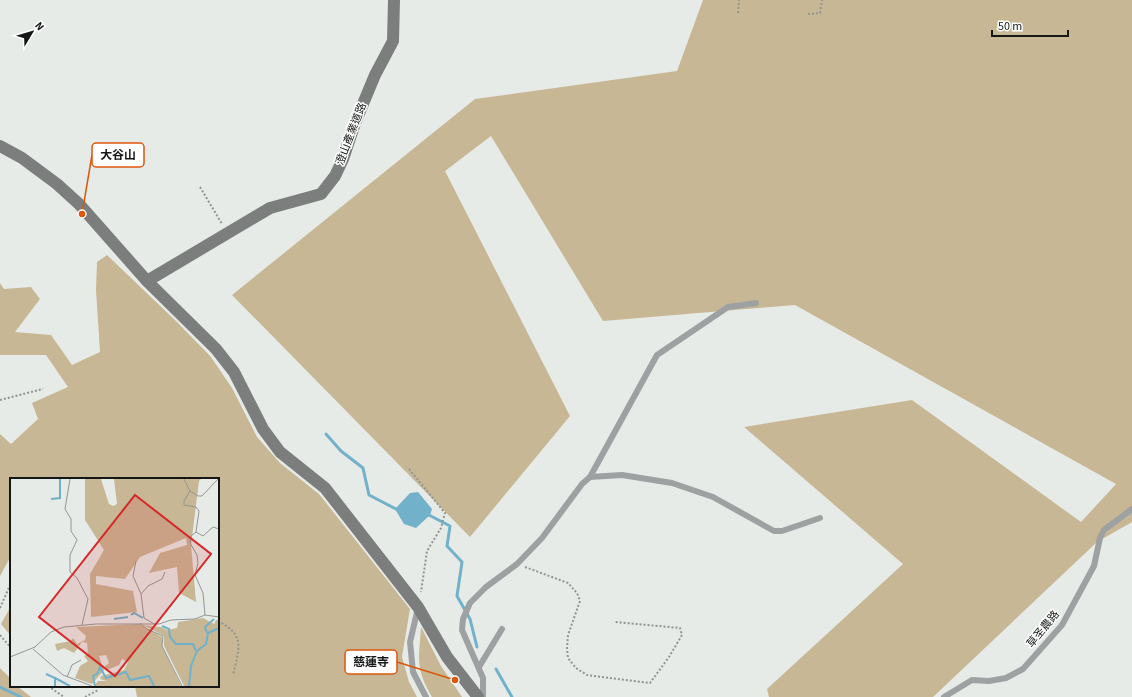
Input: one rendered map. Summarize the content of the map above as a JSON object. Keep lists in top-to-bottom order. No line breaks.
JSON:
{"streets":{"street":["澄山產業道路"],"lane":["草圣農路"]},"places":["大谷山","慈蓮寺"],"scale_bar":"50 m","north":"top right"}
